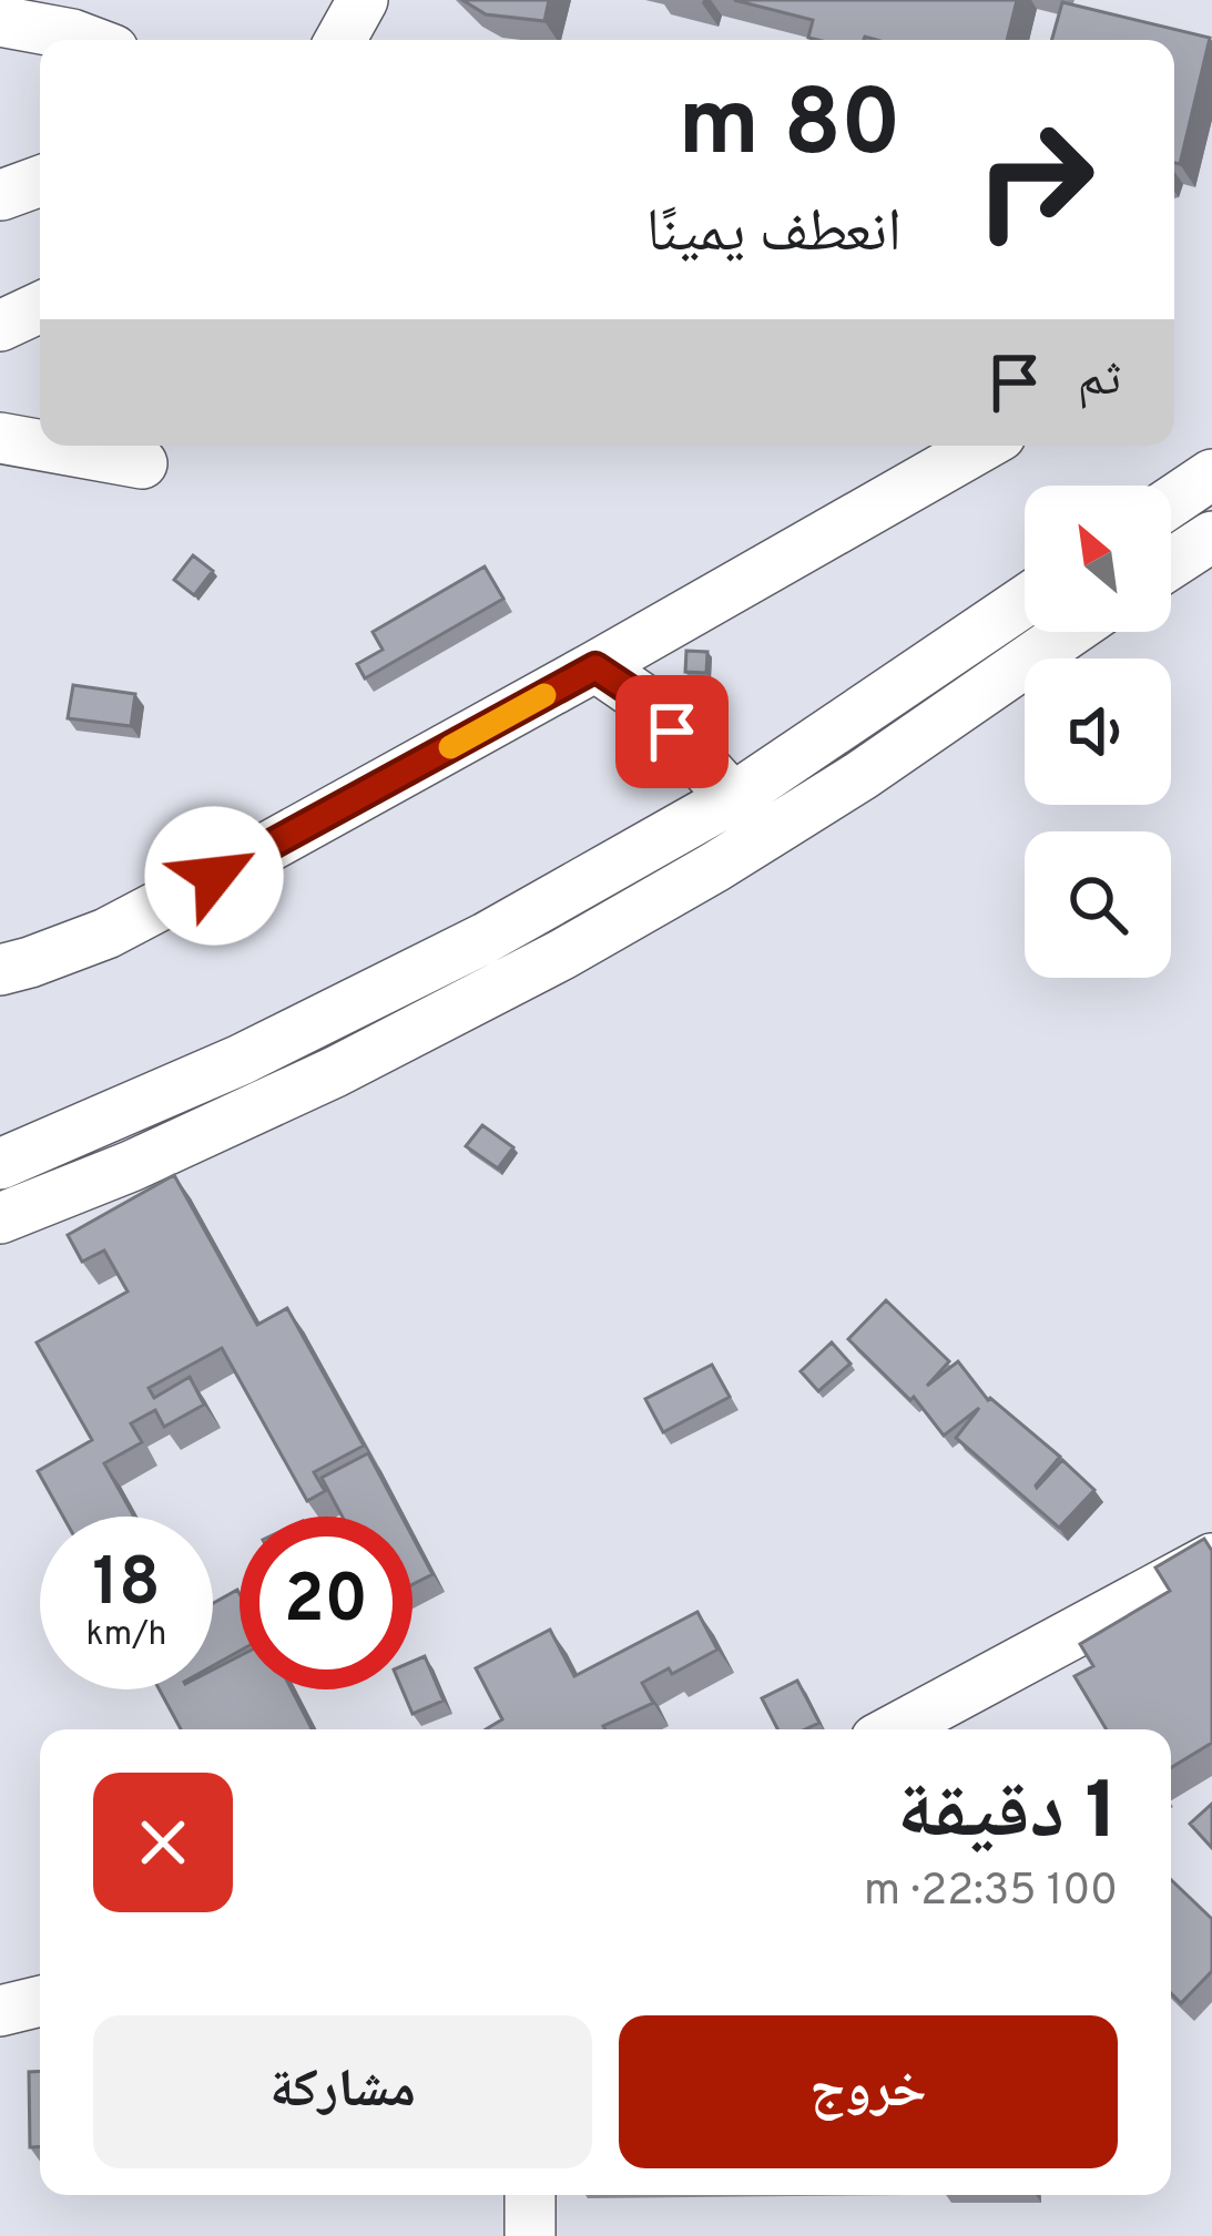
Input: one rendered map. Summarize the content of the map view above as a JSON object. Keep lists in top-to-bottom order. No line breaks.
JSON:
{"north":"top left","page":{"turn":["80 m","انعطف يمينًا"],"then":"ثم","speed":"18 km/h","limit":"20","heading":["1 دقيقة","100 m · 22:35"],"buttons":["خروج","مشاركة"]}}
